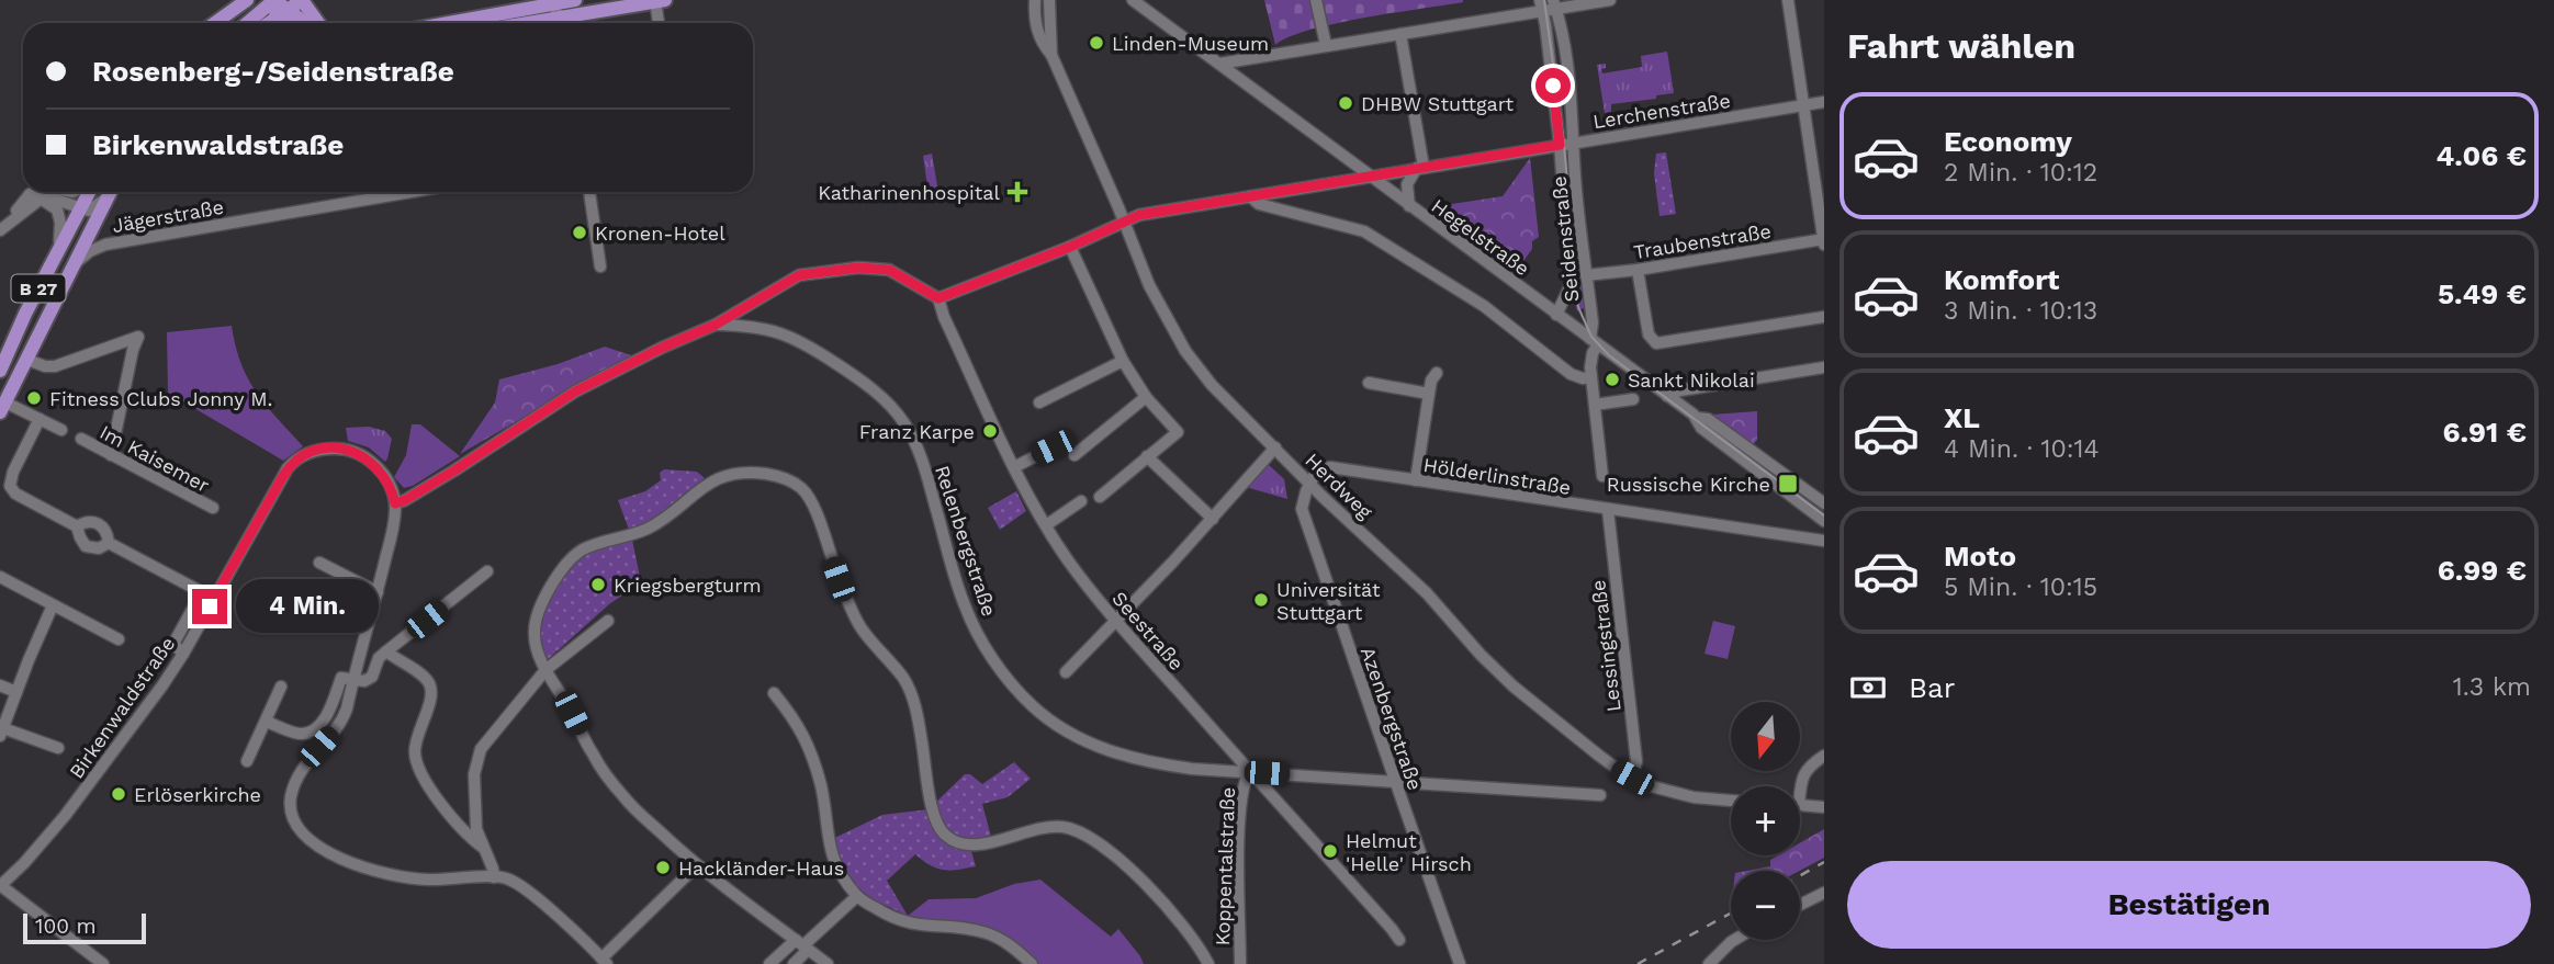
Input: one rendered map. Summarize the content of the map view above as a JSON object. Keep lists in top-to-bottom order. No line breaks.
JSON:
{"streets":{"main road":["B 27"],"street":["Lerchenstraße","Jägerstraße","Hegelstraße","Seidenstraße","Traubenstraße","Im Kaisemer","Hölderlinstraße","Herdweg","Relenbergstraße","Seestraße","Lessingstraße","Birkenwaldstraße","Azenbergstraße","Koppentalstraße"]},"crossings":[["Lerchenstraße","Hegelstraße"],["Lerchenstraße","Seidenstraße"],["Lerchenstraße","Herdweg"],["Lerchenstraße","Seestraße"],["Jägerstraße","B 27"],["Hegelstraße","Seidenstraße"],["Seidenstraße","Traubenstraße"],["Hölderlinstraße","Herdweg"],["Hölderlinstraße","Lessingstraße"],["Hölderlinstraße","Azenbergstraße"],["Herdweg","Lessingstraße"],["Herdweg","Azenbergstraße"],["Relenbergstraße","Seestraße"],["Relenbergstraße","Azenbergstraße"],["Relenbergstraße","Koppentalstraße"],["Seestraße","Koppentalstraße"]],"places":{"other":["Linden-Museum","DHBW Stuttgart","Kronen-Hotel","Sankt Nikolai","Fitness Clubs Jonny M.","Franz Karpe","Kriegsbergturm","Universität Stuttgart","Erlöserkirche","Helmut 'Helle' Hirsch","Hackländer-Haus"],"health":["Katharinenhospital"],"transit":["Russische Kirche"]},"scale_bar":"100 m","north":"bottom","page":{"heading":"Fahrt wählen","banner":["Rosenberg-/Seidenstraße","Birkenwaldstraße"],"list":[{"name":"Economy","note":"2 Min. · 10:12","value":"4.06 €"},{"name":"Komfort","note":"3 Min. · 10:13","value":"5.49 €"},{"name":"XL","note":"4 Min. · 10:14","value":"6.91 €"},{"name":"Moto","note":"5 Min. · 10:15","value":"6.99 €"}],"bubble":"4 Min.","pay":["Bar","1.3 km"],"map_buttons":["+","−"],"buttons":"Bestätigen","scale":"100 m"}}
